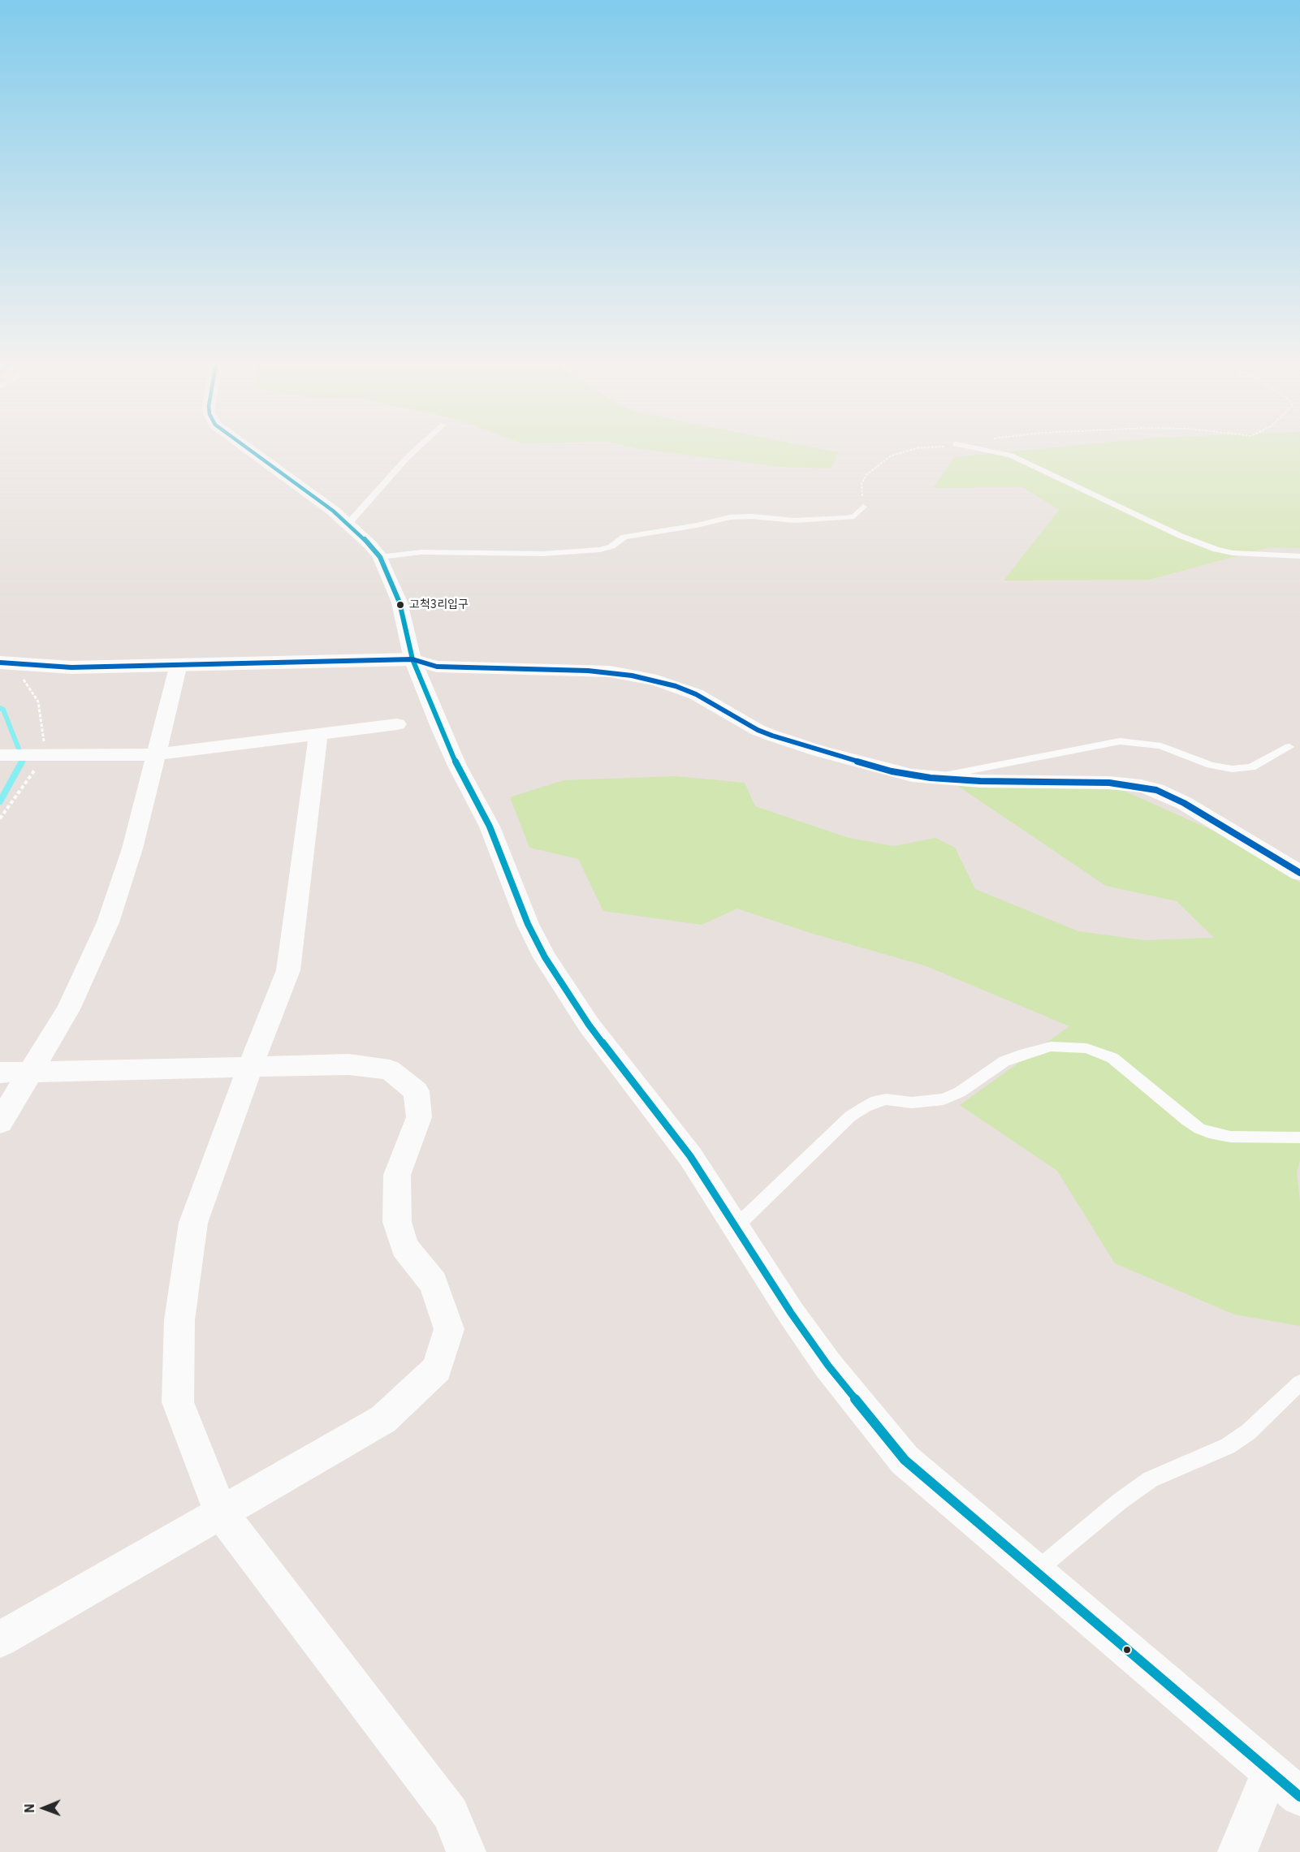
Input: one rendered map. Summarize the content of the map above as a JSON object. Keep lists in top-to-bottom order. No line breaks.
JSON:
{"places":["고척3리입구"],"north":"left"}
